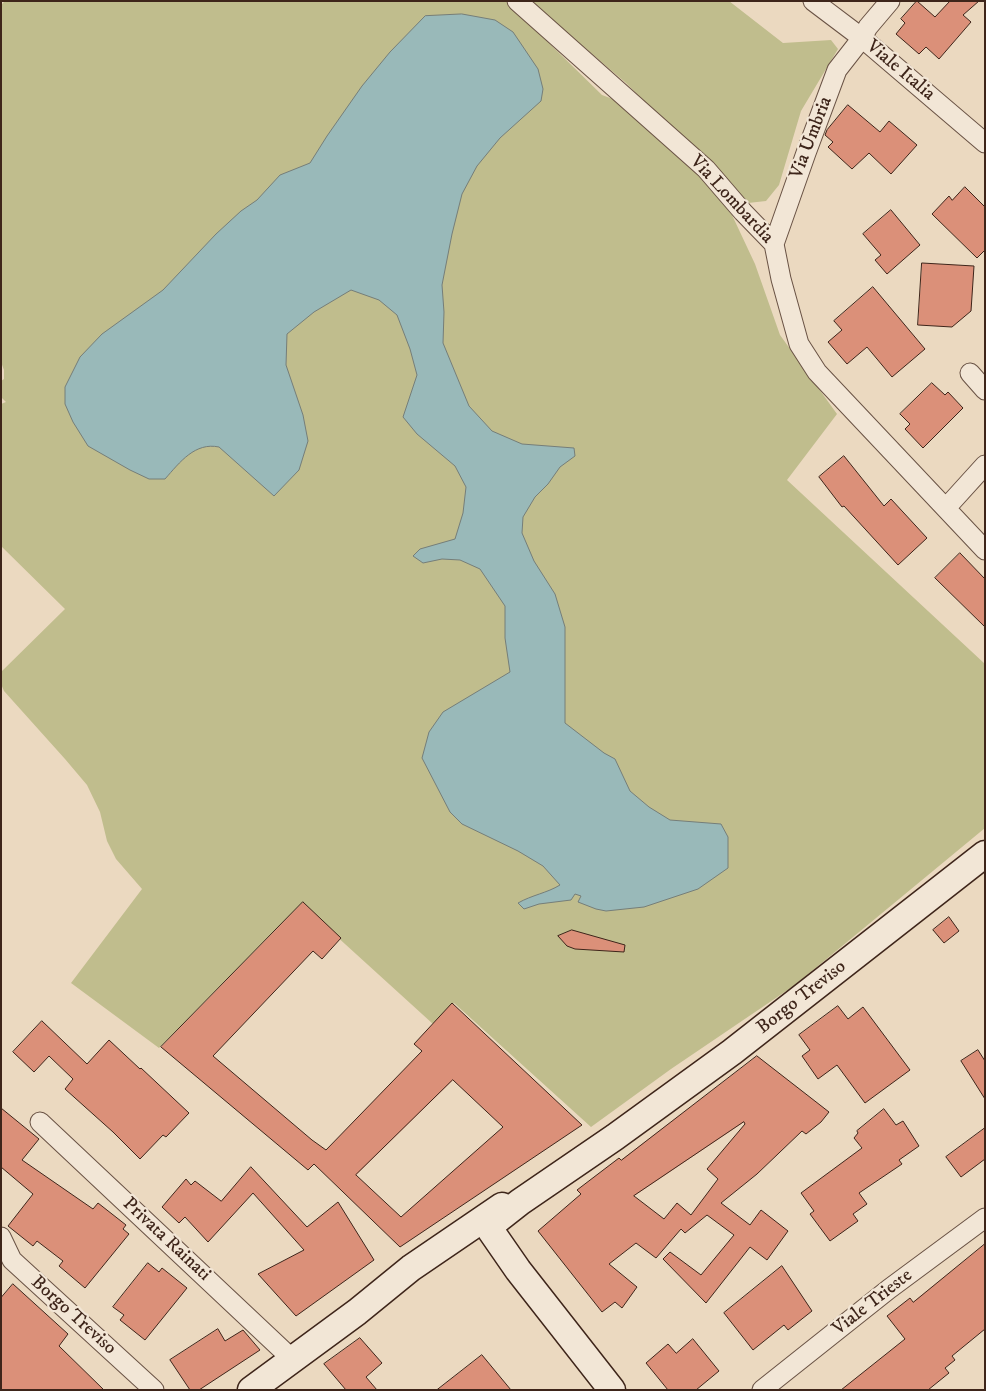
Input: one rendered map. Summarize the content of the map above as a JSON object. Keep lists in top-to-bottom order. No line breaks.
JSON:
{"streets":{"street":["Viale Italia","Via Umbria","Via Lombardia","Borgo Treviso","Privata Rainati","Viale Trieste"]},"crossings":[["Viale Italia","Via Umbria"],["Via Umbria","Via Lombardia"],["Borgo Treviso","Privata Rainati"]]}
